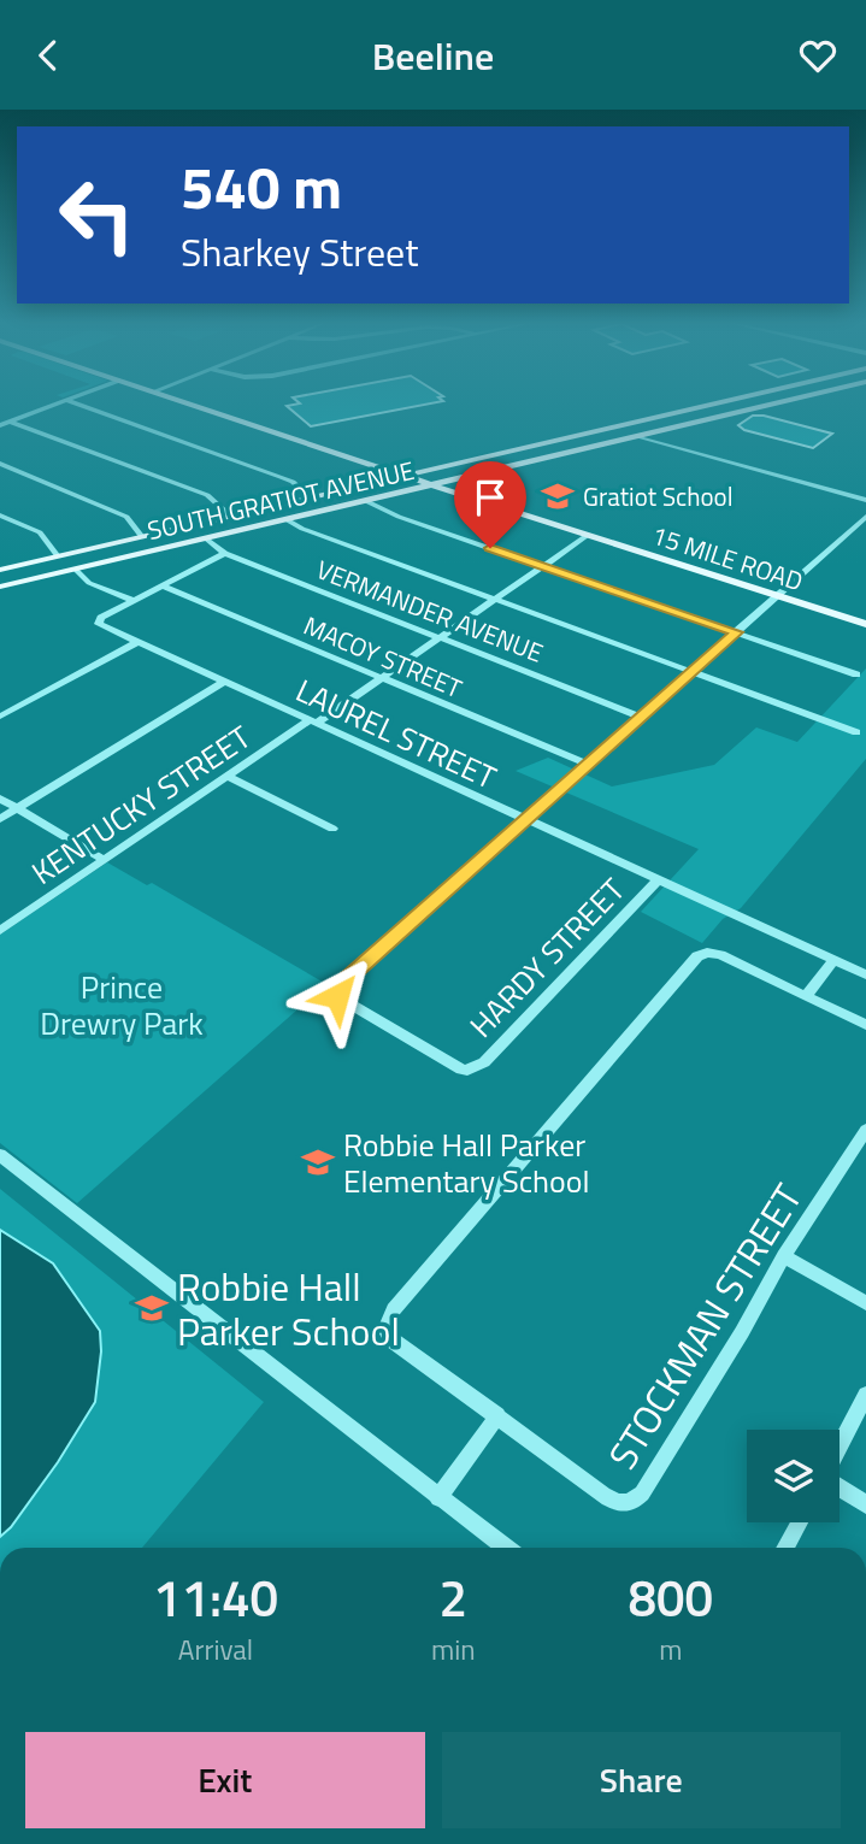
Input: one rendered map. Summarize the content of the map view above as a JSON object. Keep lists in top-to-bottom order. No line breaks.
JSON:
{"streets":{"main road":["SOUTH GRATIOT AVENUE","15 MILE ROAD"],"street":["VERMANDER AVENUE","MACOY STREET","LAUREL STREET","KENTUCKY STREET","HARDY STREET","STOCKMAN STREET"]},"crossings":[["SOUTH GRATIOT AVENUE","15 MILE ROAD"],["SOUTH GRATIOT AVENUE","VERMANDER AVENUE"],["15 MILE ROAD","KENTUCKY STREET"],["VERMANDER AVENUE","KENTUCKY STREET"],["MACOY STREET","KENTUCKY STREET"],["LAUREL STREET","KENTUCKY STREET"],["LAUREL STREET","HARDY STREET"]],"parks":["Prince Drewry Park"],"places":{"school or university":["Gratiot School","Robbie Hall Parker Elementary School","Robbie Hall Parker School"]},"page":{"header":"Beeline","turn":["540 m","Sharkey Street"],"eta":["11:40","Arrival","2","min","800","m"],"buttons":["Exit","Share"]}}
